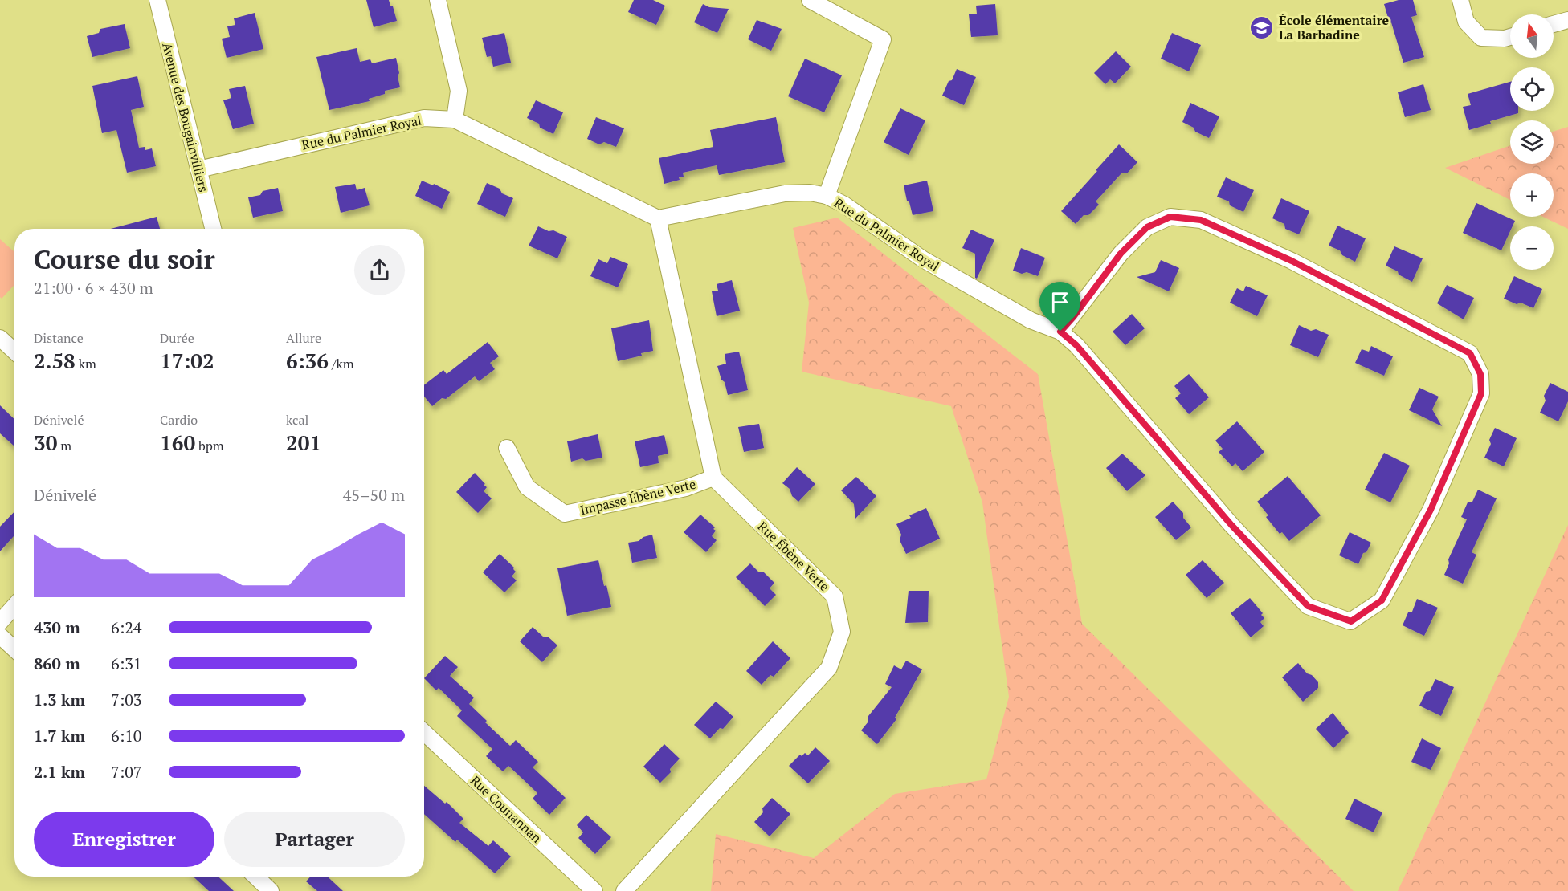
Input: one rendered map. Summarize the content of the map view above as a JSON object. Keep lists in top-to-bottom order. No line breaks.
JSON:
{"streets":{"street":["Avenue des Bougainvilliers","Rue du Palmier Royal","Impasse Ébène Verte","Rue Ébène Verte","Rue Counannan"]},"crossings":[["Avenue des Bougainvilliers","Rue du Palmier Royal"],["Impasse Ébène Verte","Rue Ébène Verte"]],"places":{"school or university":["École élémentaire La Barbadine"]},"north":"top","page":{"map_buttons":["+","−"],"heading":["Course du soir","21:00 · 6 × 430 m"],"stats":[["Distance","2.58 km"],["Durée","17:02"],["Allure","6:36 /km"],["Dénivelé","30 m"],["Cardio","160 bpm"],["kcal","201"]],"chart":["Dénivelé","45–50 m"],"list":[{"name":"430 m","note":"6:24"},{"name":"860 m","note":"6:31"},{"name":"1.3 km","note":"7:03"},{"name":"1.7 km","note":"6:10"},{"name":"2.1 km","note":"7:07"}],"buttons":["Enregistrer","Partager"]}}
